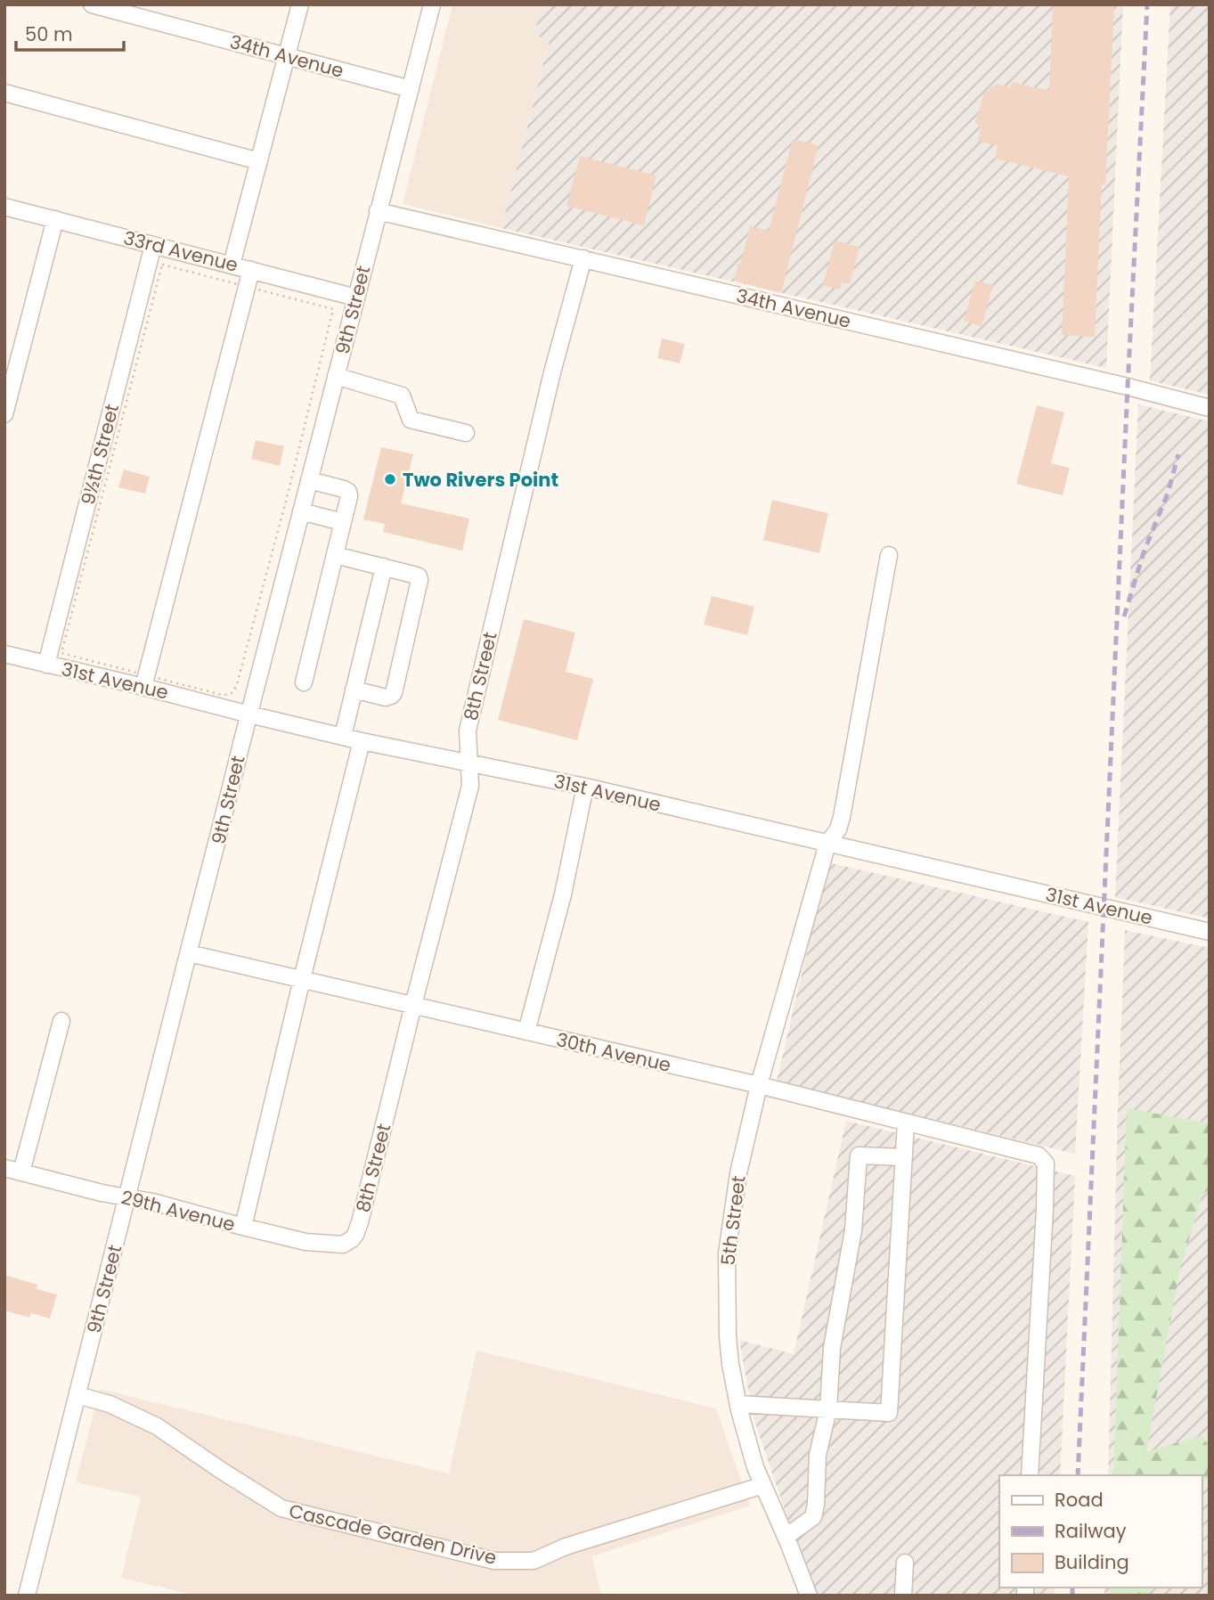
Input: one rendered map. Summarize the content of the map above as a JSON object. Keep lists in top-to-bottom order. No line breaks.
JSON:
{"streets":{"street":["34th Avenue","33rd Avenue","9th Street","9½th Street","8th Street","31st Avenue","30th Avenue","29th Avenue","5th Street","Cascade Garden Drive"]},"crossings":[["34th Avenue","9th Street"],["34th Avenue","8th Street"],["33rd Avenue","9th Street"],["33rd Avenue","9½th Street"],["9th Street","31st Avenue"],["9th Street","30th Avenue"],["9th Street","29th Avenue"],["9th Street","Cascade Garden Drive"],["9½th Street","31st Avenue"],["8th Street","31st Avenue"],["8th Street","30th Avenue"],["8th Street","29th Avenue"],["31st Avenue","5th Street"],["30th Avenue","5th Street"],["5th Street","Cascade Garden Drive"]],"places":["Two Rivers Point"],"legend":["Road","Railway","Building"],"scale_bar":"50 m"}
